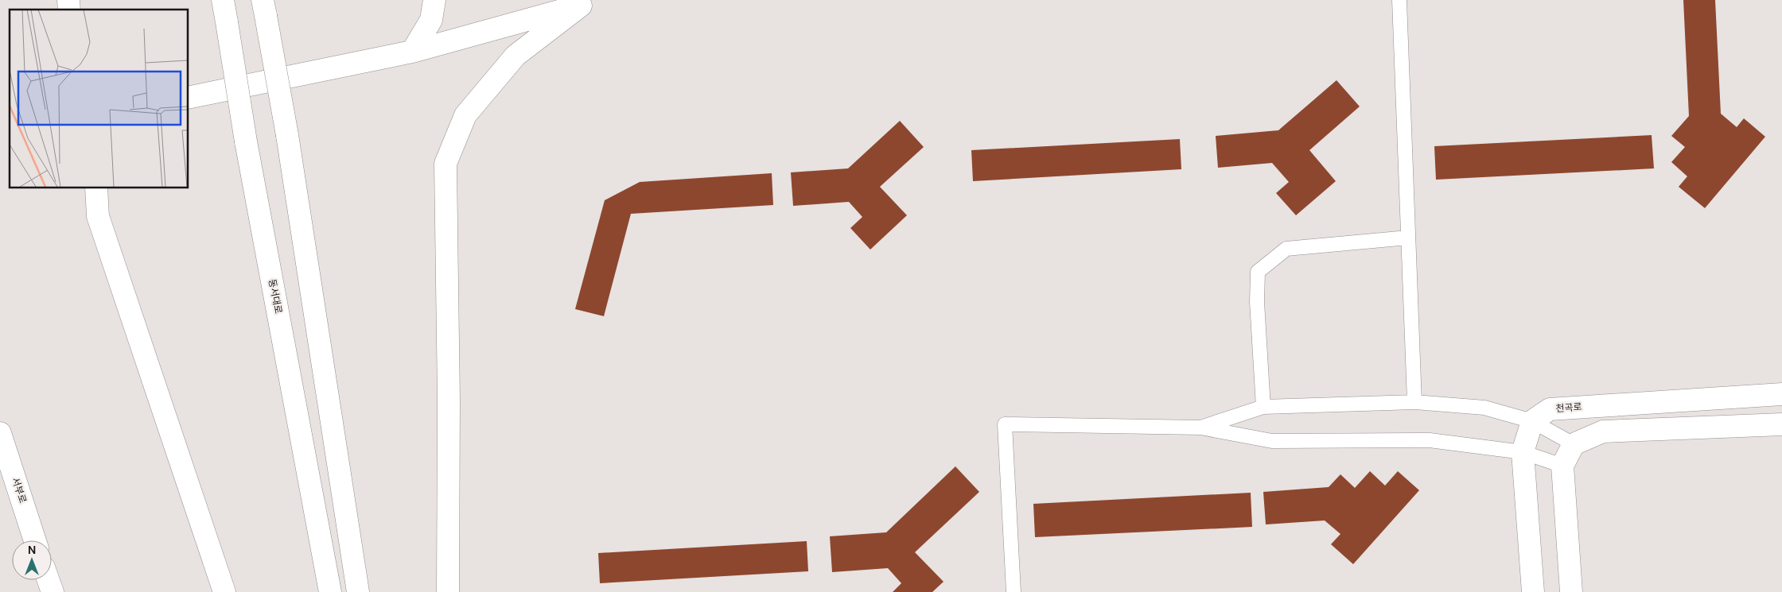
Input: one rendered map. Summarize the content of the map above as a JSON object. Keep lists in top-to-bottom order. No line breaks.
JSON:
{"streets":{"main road":["동서대로","천곡로","서부로"]},"north":"top"}
